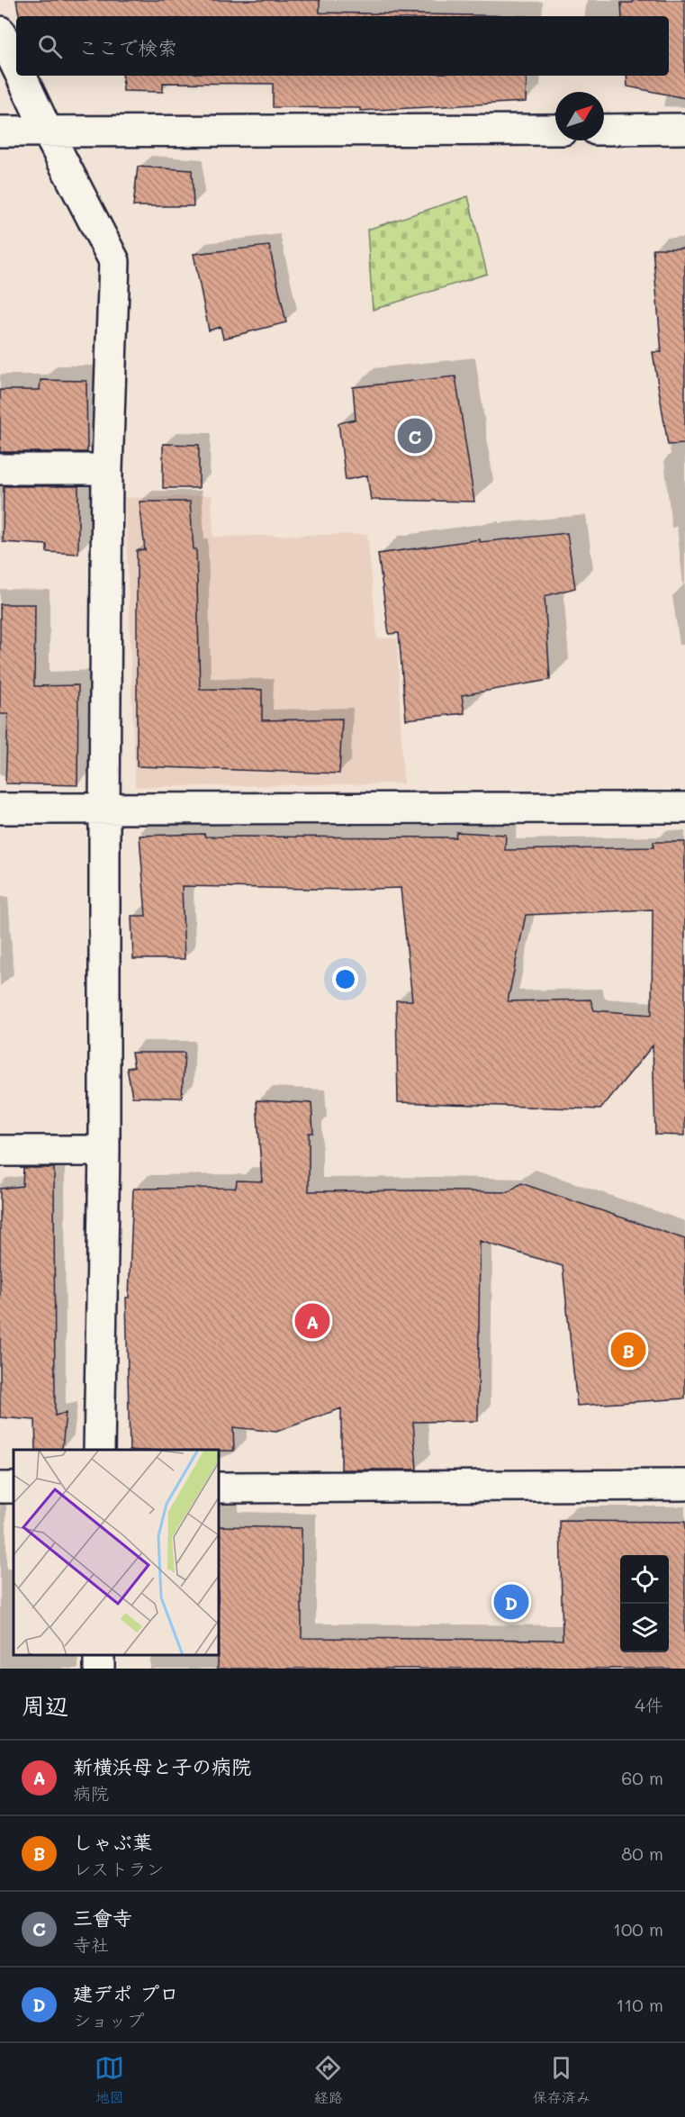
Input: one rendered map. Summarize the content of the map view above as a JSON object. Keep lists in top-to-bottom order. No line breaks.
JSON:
{"north":"top right","page":{"search":"ここで検索","pins":["C","A","B","D"],"heading":["周辺","4件"],"list":[{"mark":"A","name":"新横浜母と子の病院","note":"病院","value":"60 m"},{"mark":"B","name":"しゃぶ葉","note":"レストラン","value":"80 m"},{"mark":"C","name":"三會寺","note":"寺社","value":"100 m"},{"mark":"D","name":"建デポ プロ","note":"ショップ","value":"110 m"}],"nav":["地図","経路","保存済み"]}}
